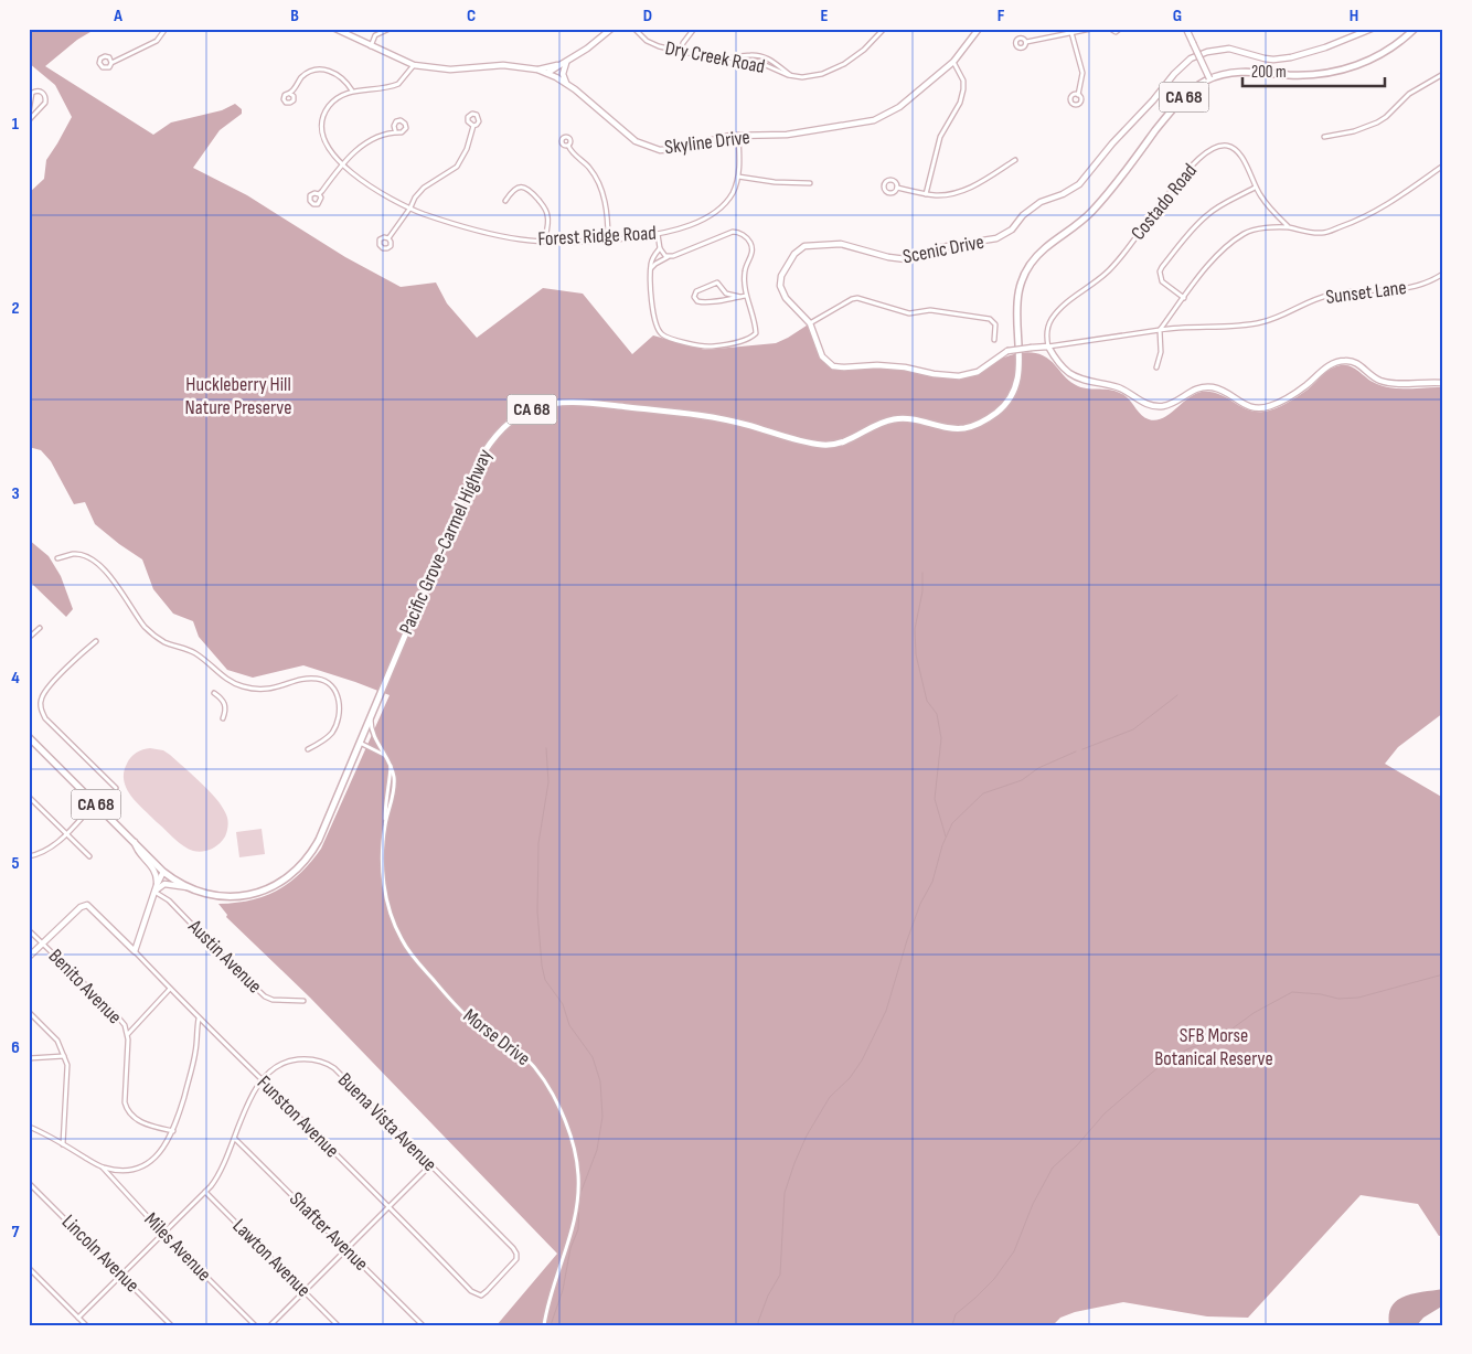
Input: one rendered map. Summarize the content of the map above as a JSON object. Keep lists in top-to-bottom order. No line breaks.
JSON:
{"streets":{"main road":["CA 68","Pacific Grove-Carmel Highway"],"street":["Dry Creek Road","Skyline Drive","Costado Road","Forest Ridge Road","Scenic Drive","Sunset Lane","Austin Avenue","Benito Avenue","Morse Drive","Funston Avenue","Buena Vista Avenue","Shafter Avenue","Miles Avenue","Lincoln Avenue","Lawton Avenue"]},"crossings":[["CA 68","Pacific Grove-Carmel Highway"],["Skyline Drive","Forest Ridge Road"],["Costado Road","Scenic Drive"],["Costado Road","Sunset Lane"],["Scenic Drive","Sunset Lane"],["Pacific Grove-Carmel Highway","Morse Drive"],["Benito Avenue","Funston Avenue"],["Funston Avenue","Buena Vista Avenue"],["Buena Vista Avenue","Shafter Avenue"],["Buena Vista Avenue","Miles Avenue"],["Buena Vista Avenue","Lincoln Avenue"],["Buena Vista Avenue","Lawton Avenue"]],"parks":["Huckleberry Hill Nature Preserve","SFB Morse Botanical Reserve"],"scale_bar":"200 m","grid":{"columns":["A","B","C","D","E","F","G","H"],"rows":["1","2","3","4","5","6","7"]}}
